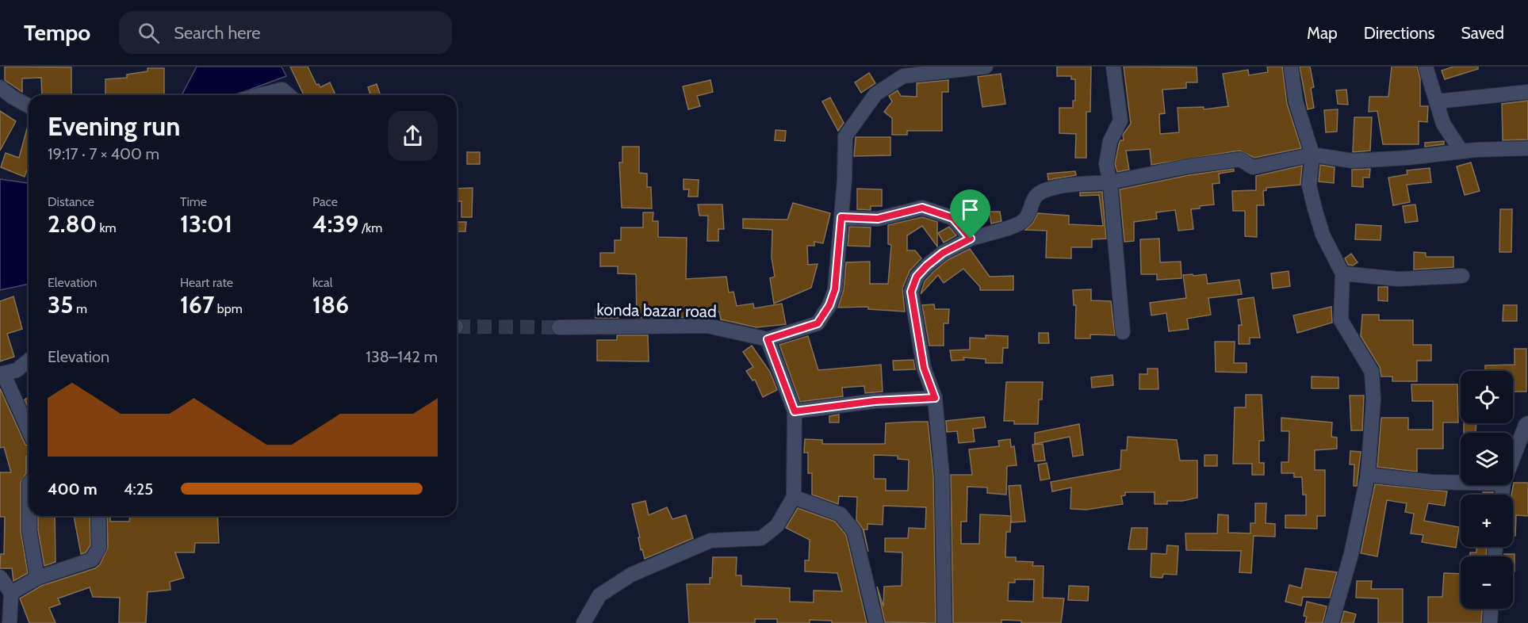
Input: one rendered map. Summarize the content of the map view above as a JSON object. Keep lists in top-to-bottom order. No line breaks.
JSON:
{"streets":{"street":["konda bazar road"]},"page":{"header":"Tempo","search":"Search here","nav":["Map","Directions","Saved"],"heading":["Evening run","19:17 · 7 × 400 m"],"stats":[["Distance","2.80 km"],["Time","13:01"],["Pace","4:39 /km"],["Elevation","35 m"],["Heart rate","167 bpm"],["kcal","186"]],"chart":["Elevation","138–142 m"],"map_buttons":["+","−"],"list":[{"name":"400 m","note":"4:25"}]}}
